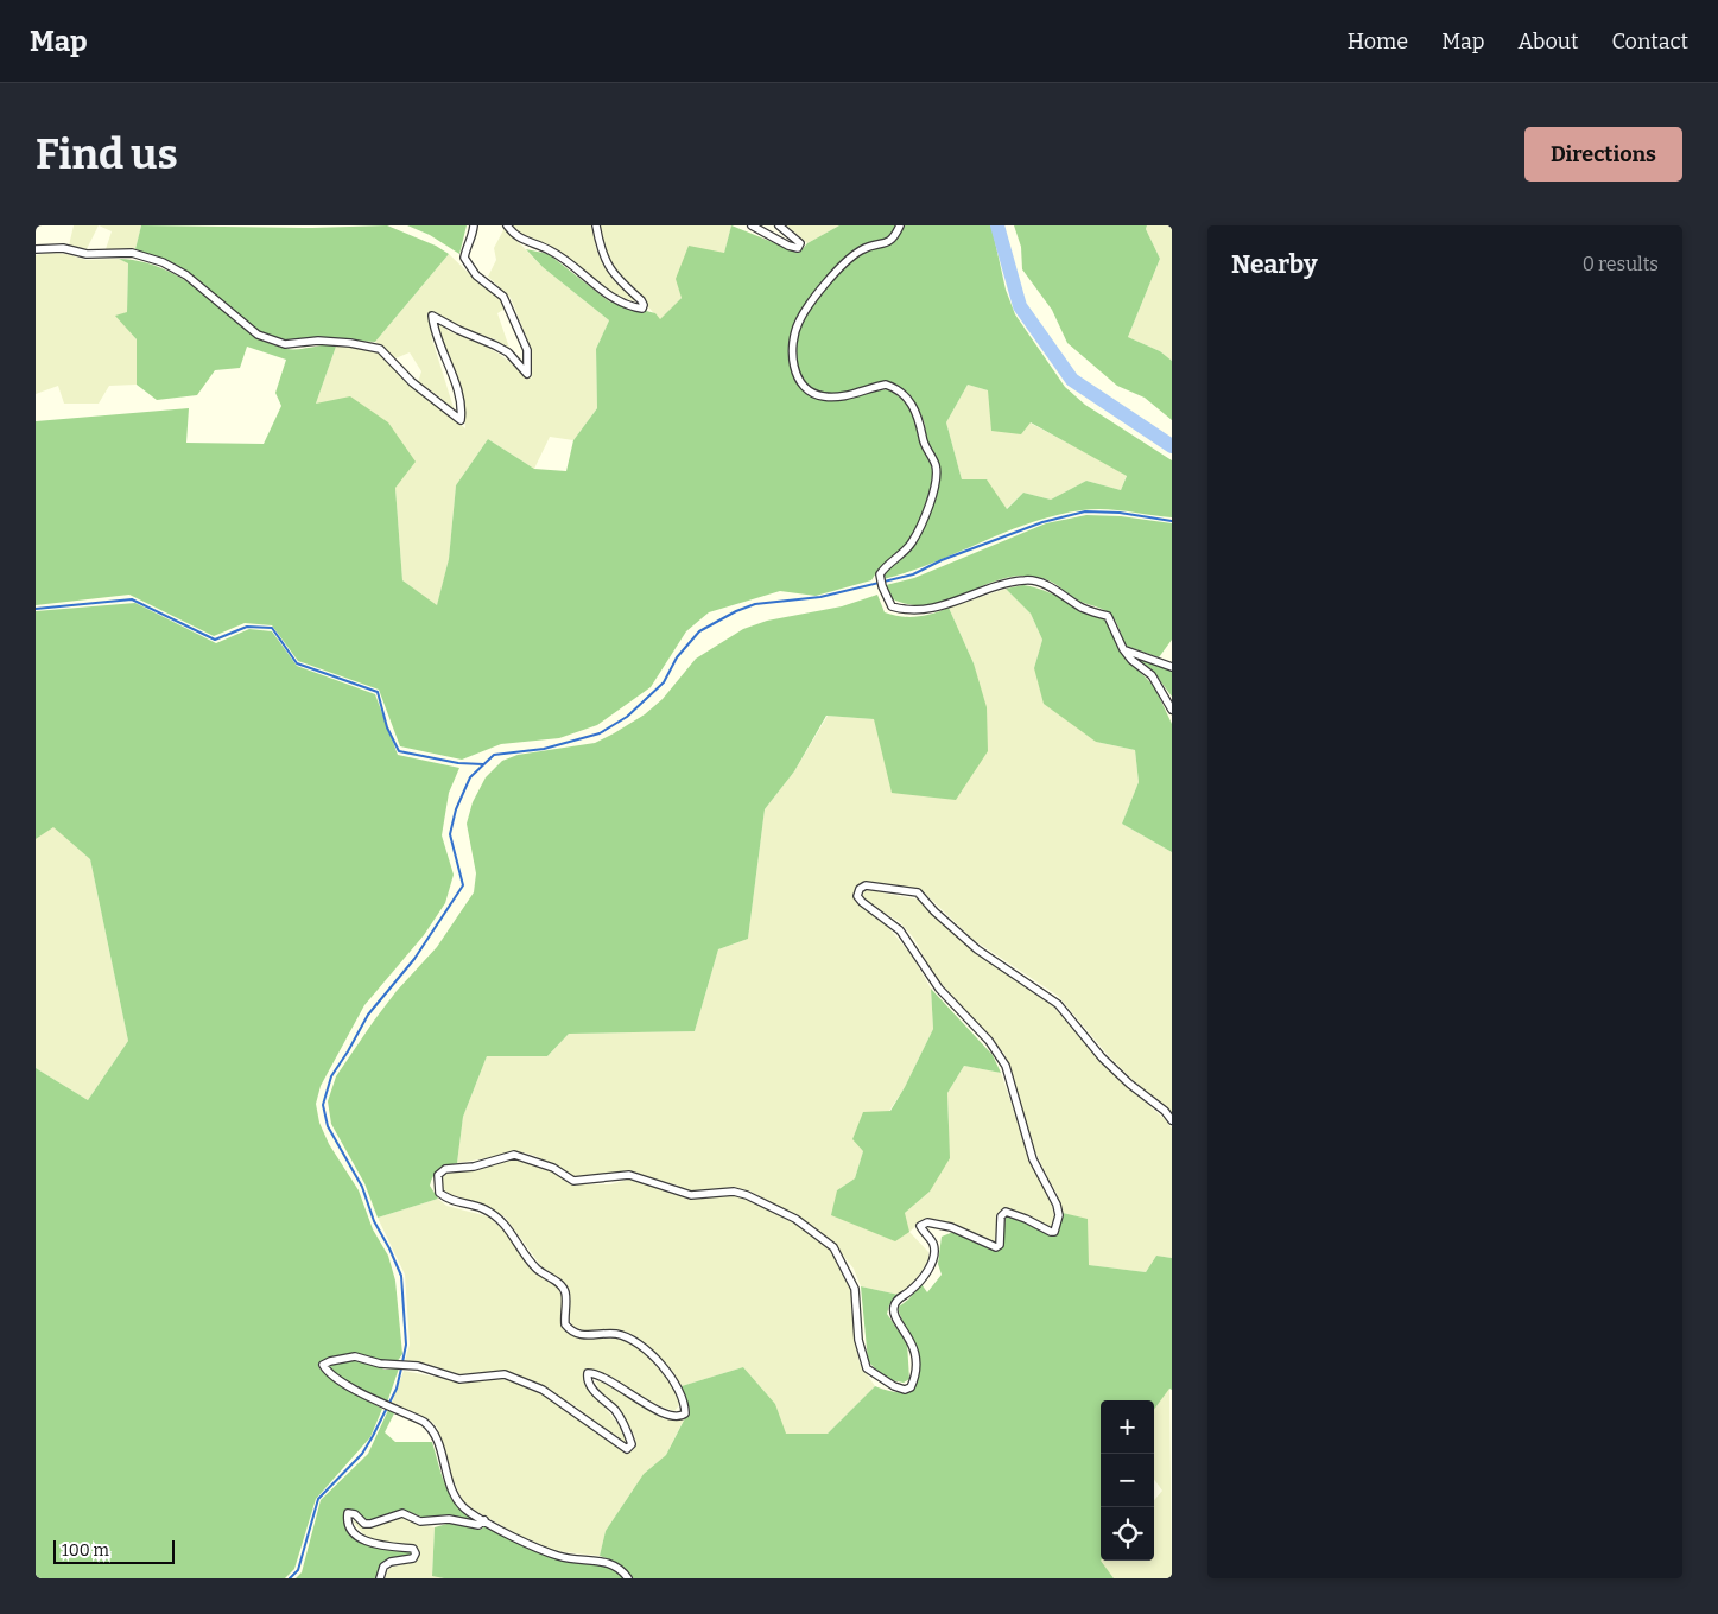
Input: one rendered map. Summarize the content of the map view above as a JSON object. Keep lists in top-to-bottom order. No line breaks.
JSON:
{"scale_bar":"100 m","page":{"header":"Map","nav":["Home","Map","About","Contact"],"buttons":"Directions","title":"Find us","heading":["Nearby","0 results"],"map_buttons":["+","−"],"scale":"100 m"}}
